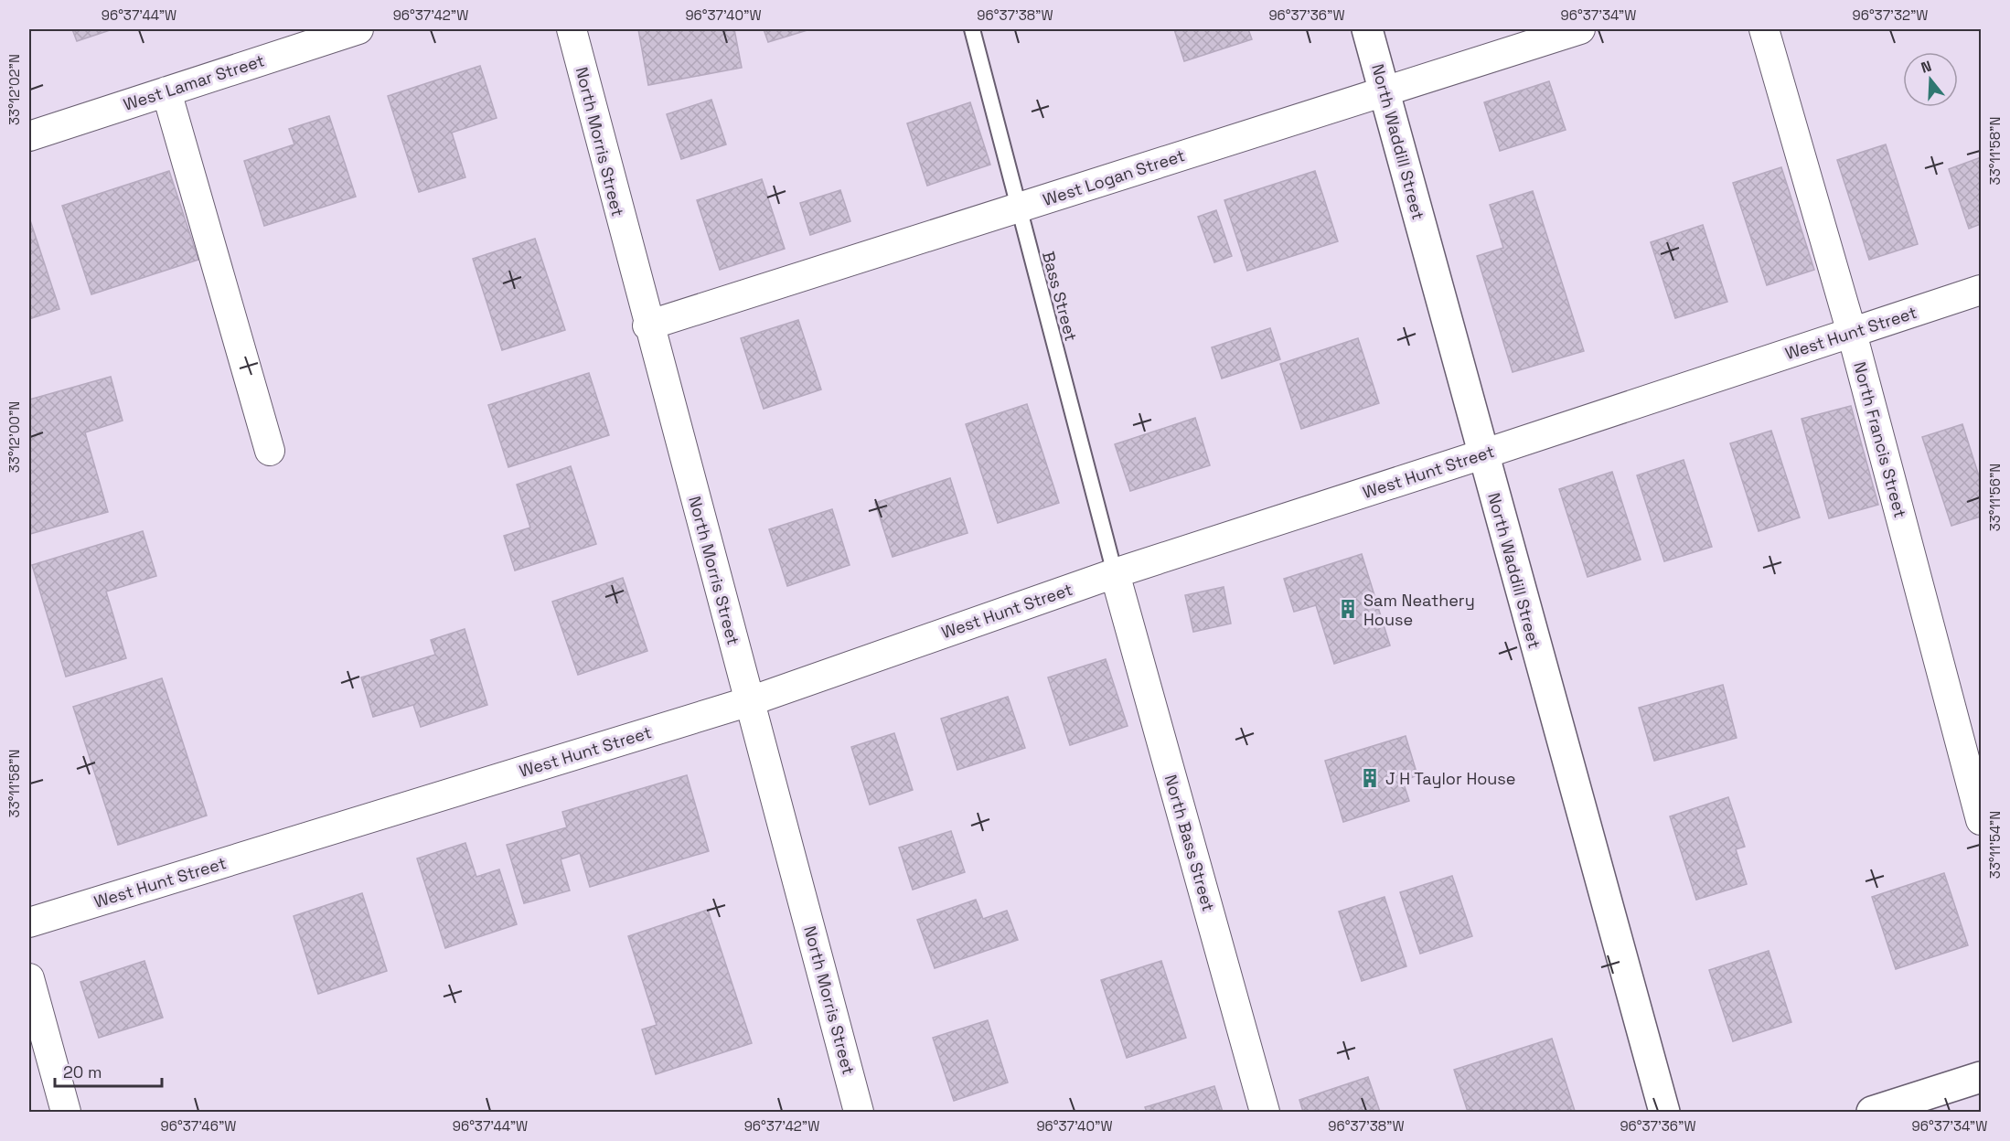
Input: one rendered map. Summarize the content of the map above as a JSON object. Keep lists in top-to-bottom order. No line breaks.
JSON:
{"streets":{"street":["West Lamar Street","North Morris Street","North Waddill Street","West Logan Street","West Hunt Street","North Francis Street","North Bass Street"],"lane":["Bass Street"]},"crossings":[["North Morris Street","West Logan Street"],["North Morris Street","West Hunt Street"],["North Waddill Street","West Logan Street"],["North Waddill Street","West Hunt Street"],["West Logan Street","Bass Street"],["Bass Street","West Hunt Street"],["Bass Street","North Bass Street"],["West Hunt Street","North Francis Street"],["West Hunt Street","North Bass Street"]],"places":{"building":["Sam Neathery House","J H Taylor House"]},"scale_bar":"20 m","north":"top","coordinates":["96°37'44\"W","96°37'42\"W","96°37'40\"W","96°37'38\"W","96°37'36\"W","96°37'34\"W","96°37'32\"W","33°12'02\"N","33°11'58\"N","33°12'00\"N","33°11'56\"N","33°11'54\"N","96°37'46\"W"]}
